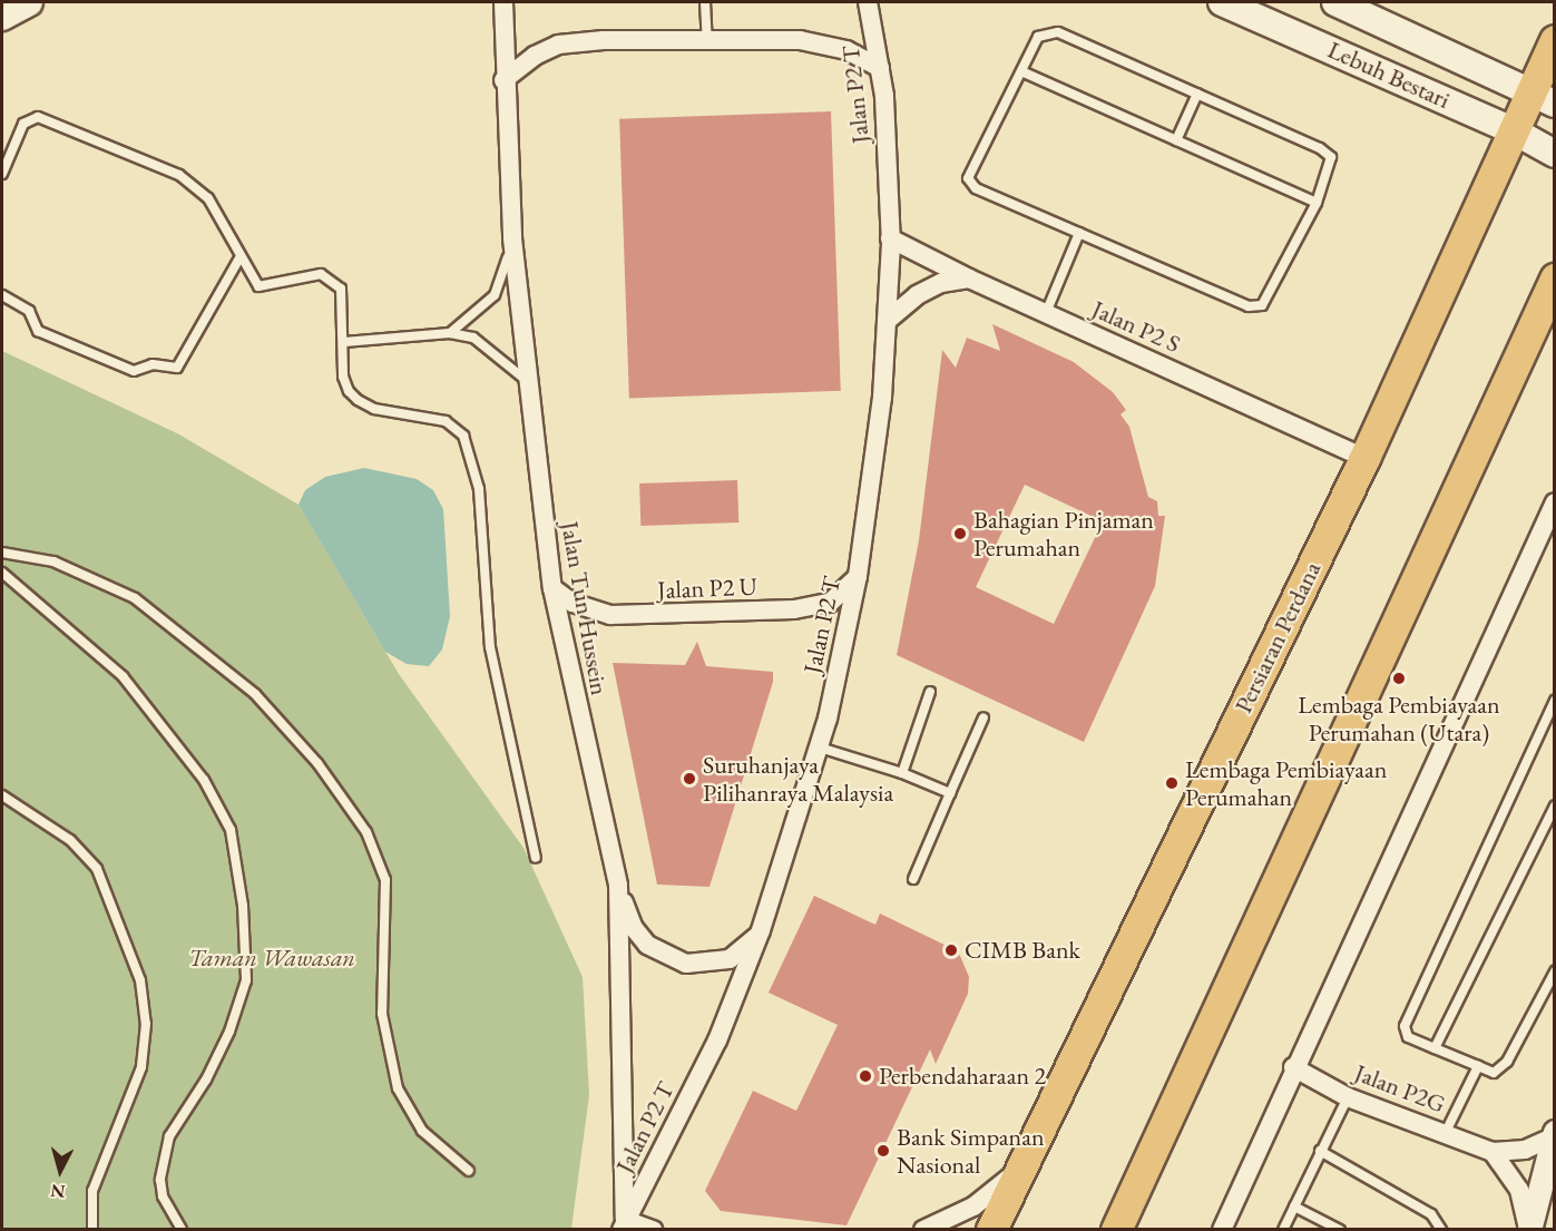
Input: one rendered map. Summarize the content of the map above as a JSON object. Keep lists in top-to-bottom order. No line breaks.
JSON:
{"streets":{"main road":["Lebuh Bestari","Persiaran Perdana"],"street":["Jalan P2 T","Jalan P2 S","Jalan P2 U","Jalan Tun Hussein","Jalan P2G"]},"crossings":[["Lebuh Bestari","Persiaran Perdana"],["Jalan P2 T","Jalan P2 S"],["Jalan P2 T","Jalan P2 U"],["Jalan P2 T","Jalan Tun Hussein"],["Jalan P2 S","Persiaran Perdana"],["Jalan P2 U","Jalan Tun Hussein"]],"parks":["Taman Wawasan"],"places":["Bahagian Pinjaman Perumahan","Lembaga Pembiayaan Perumahan (Utara)","Suruhanjaya Pilihanraya Malaysia","Lembaga Pembiayaan Perumahan","CIMB Bank","Perbendaharaan 2","Bank Simpanan Nasional"],"north":"bottom"}
